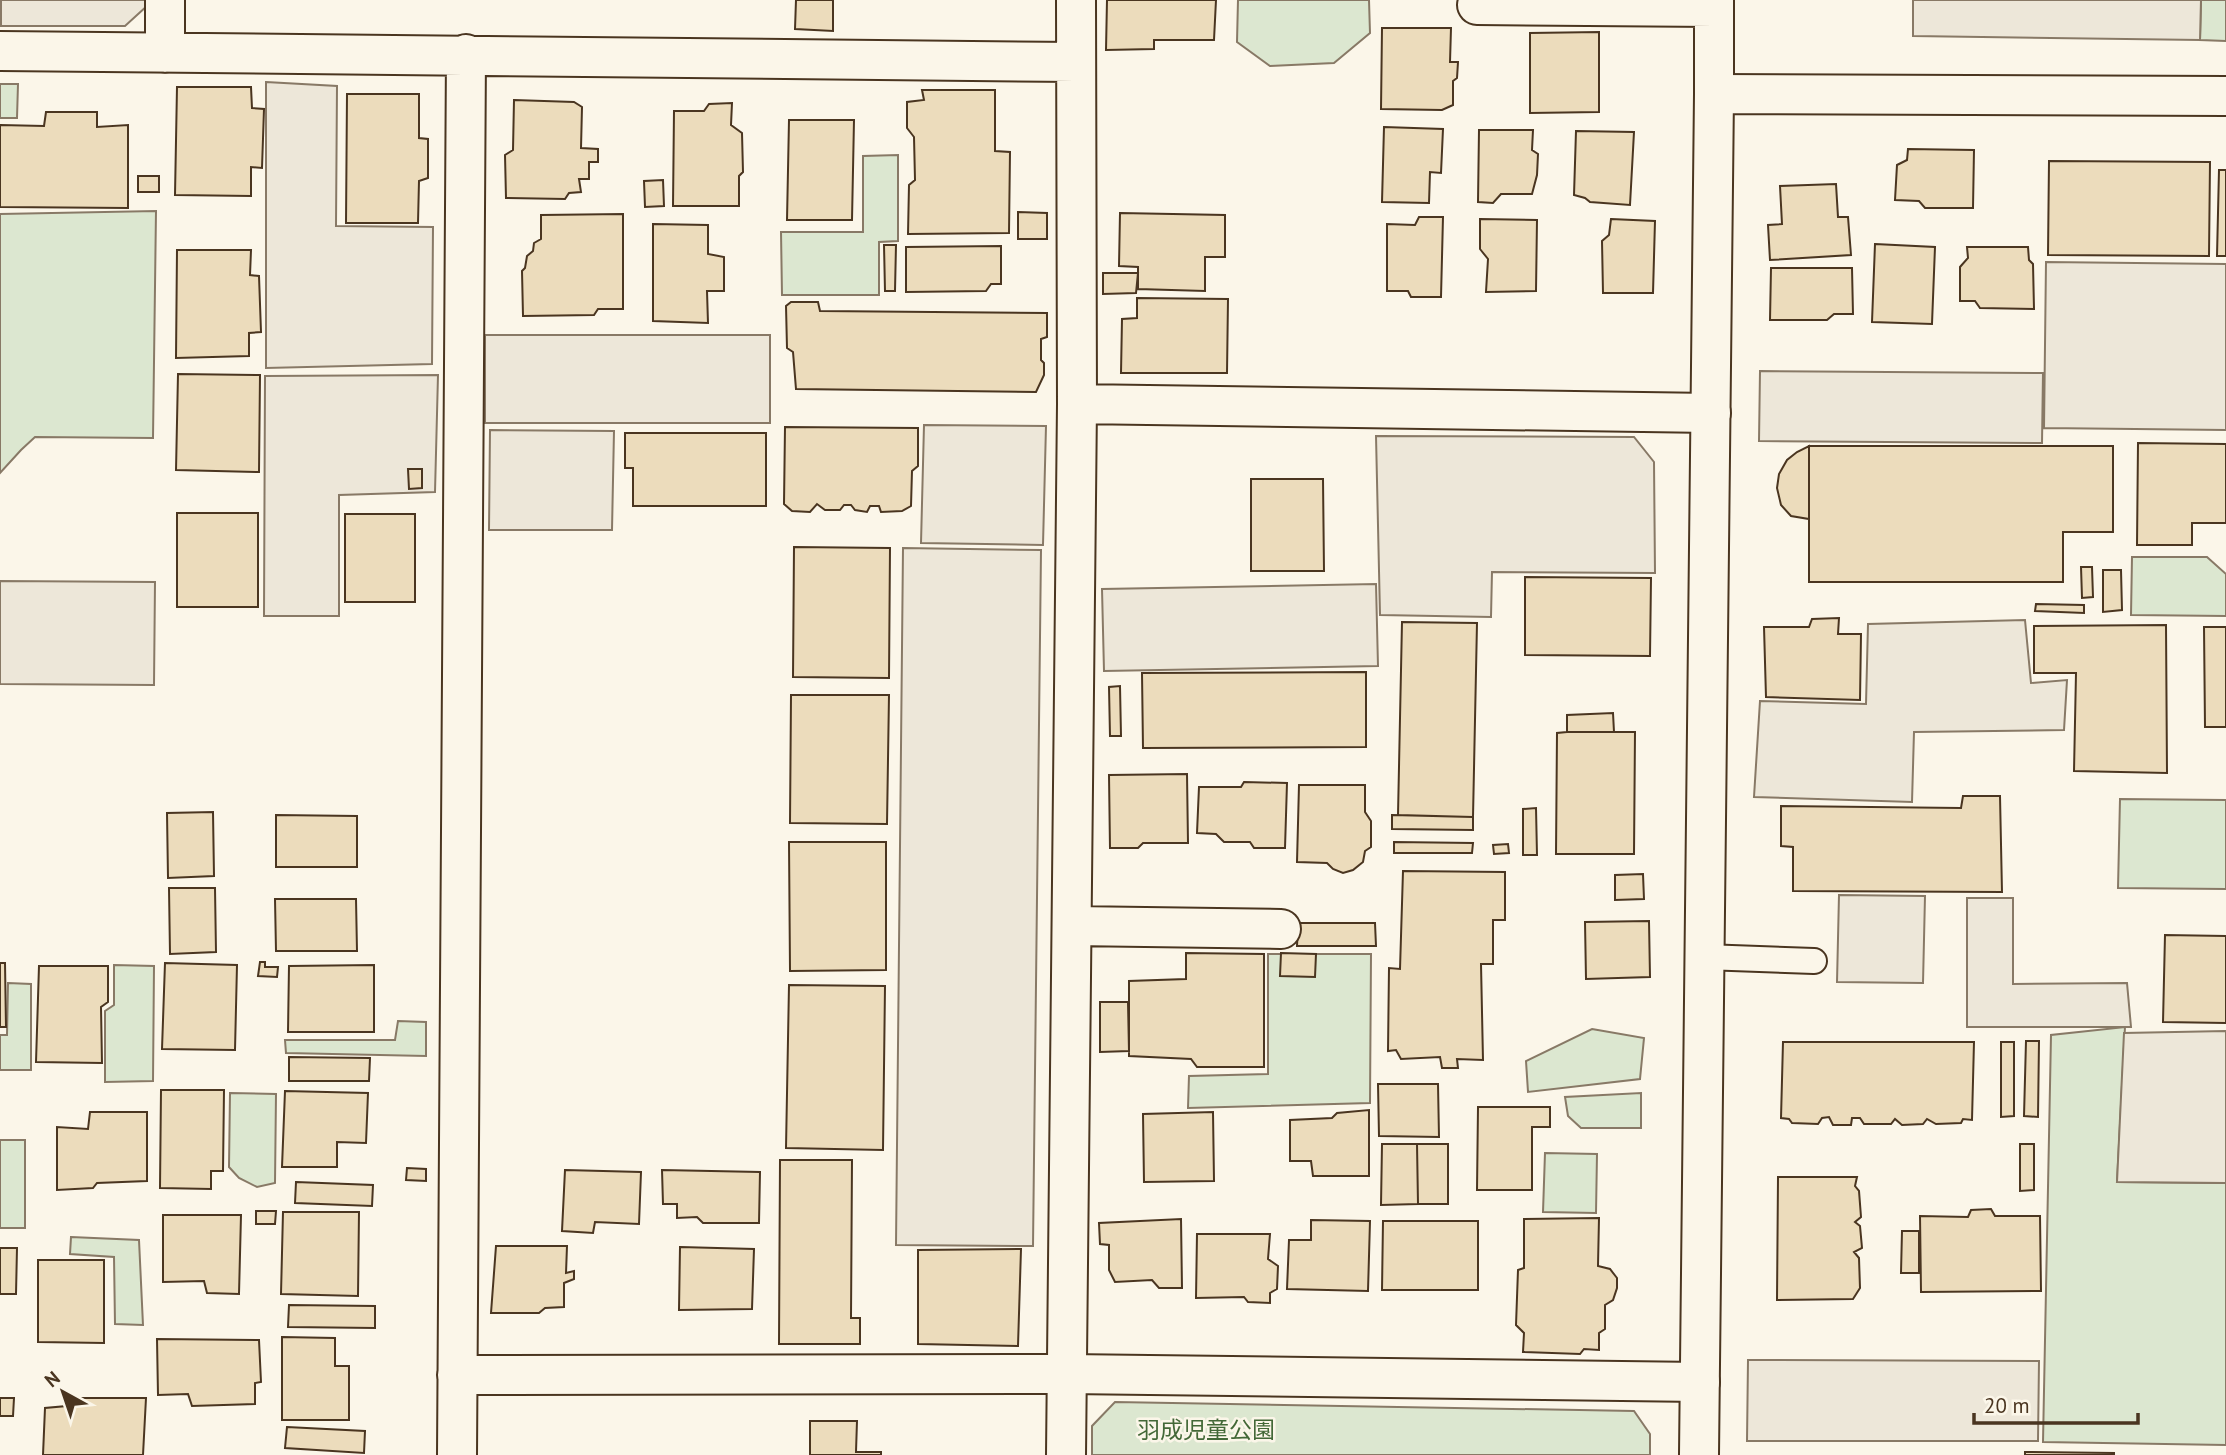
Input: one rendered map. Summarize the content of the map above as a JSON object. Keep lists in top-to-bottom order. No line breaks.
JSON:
{"parks":["羽成児童公園"],"scale_bar":"20 m","north":"top left"}
